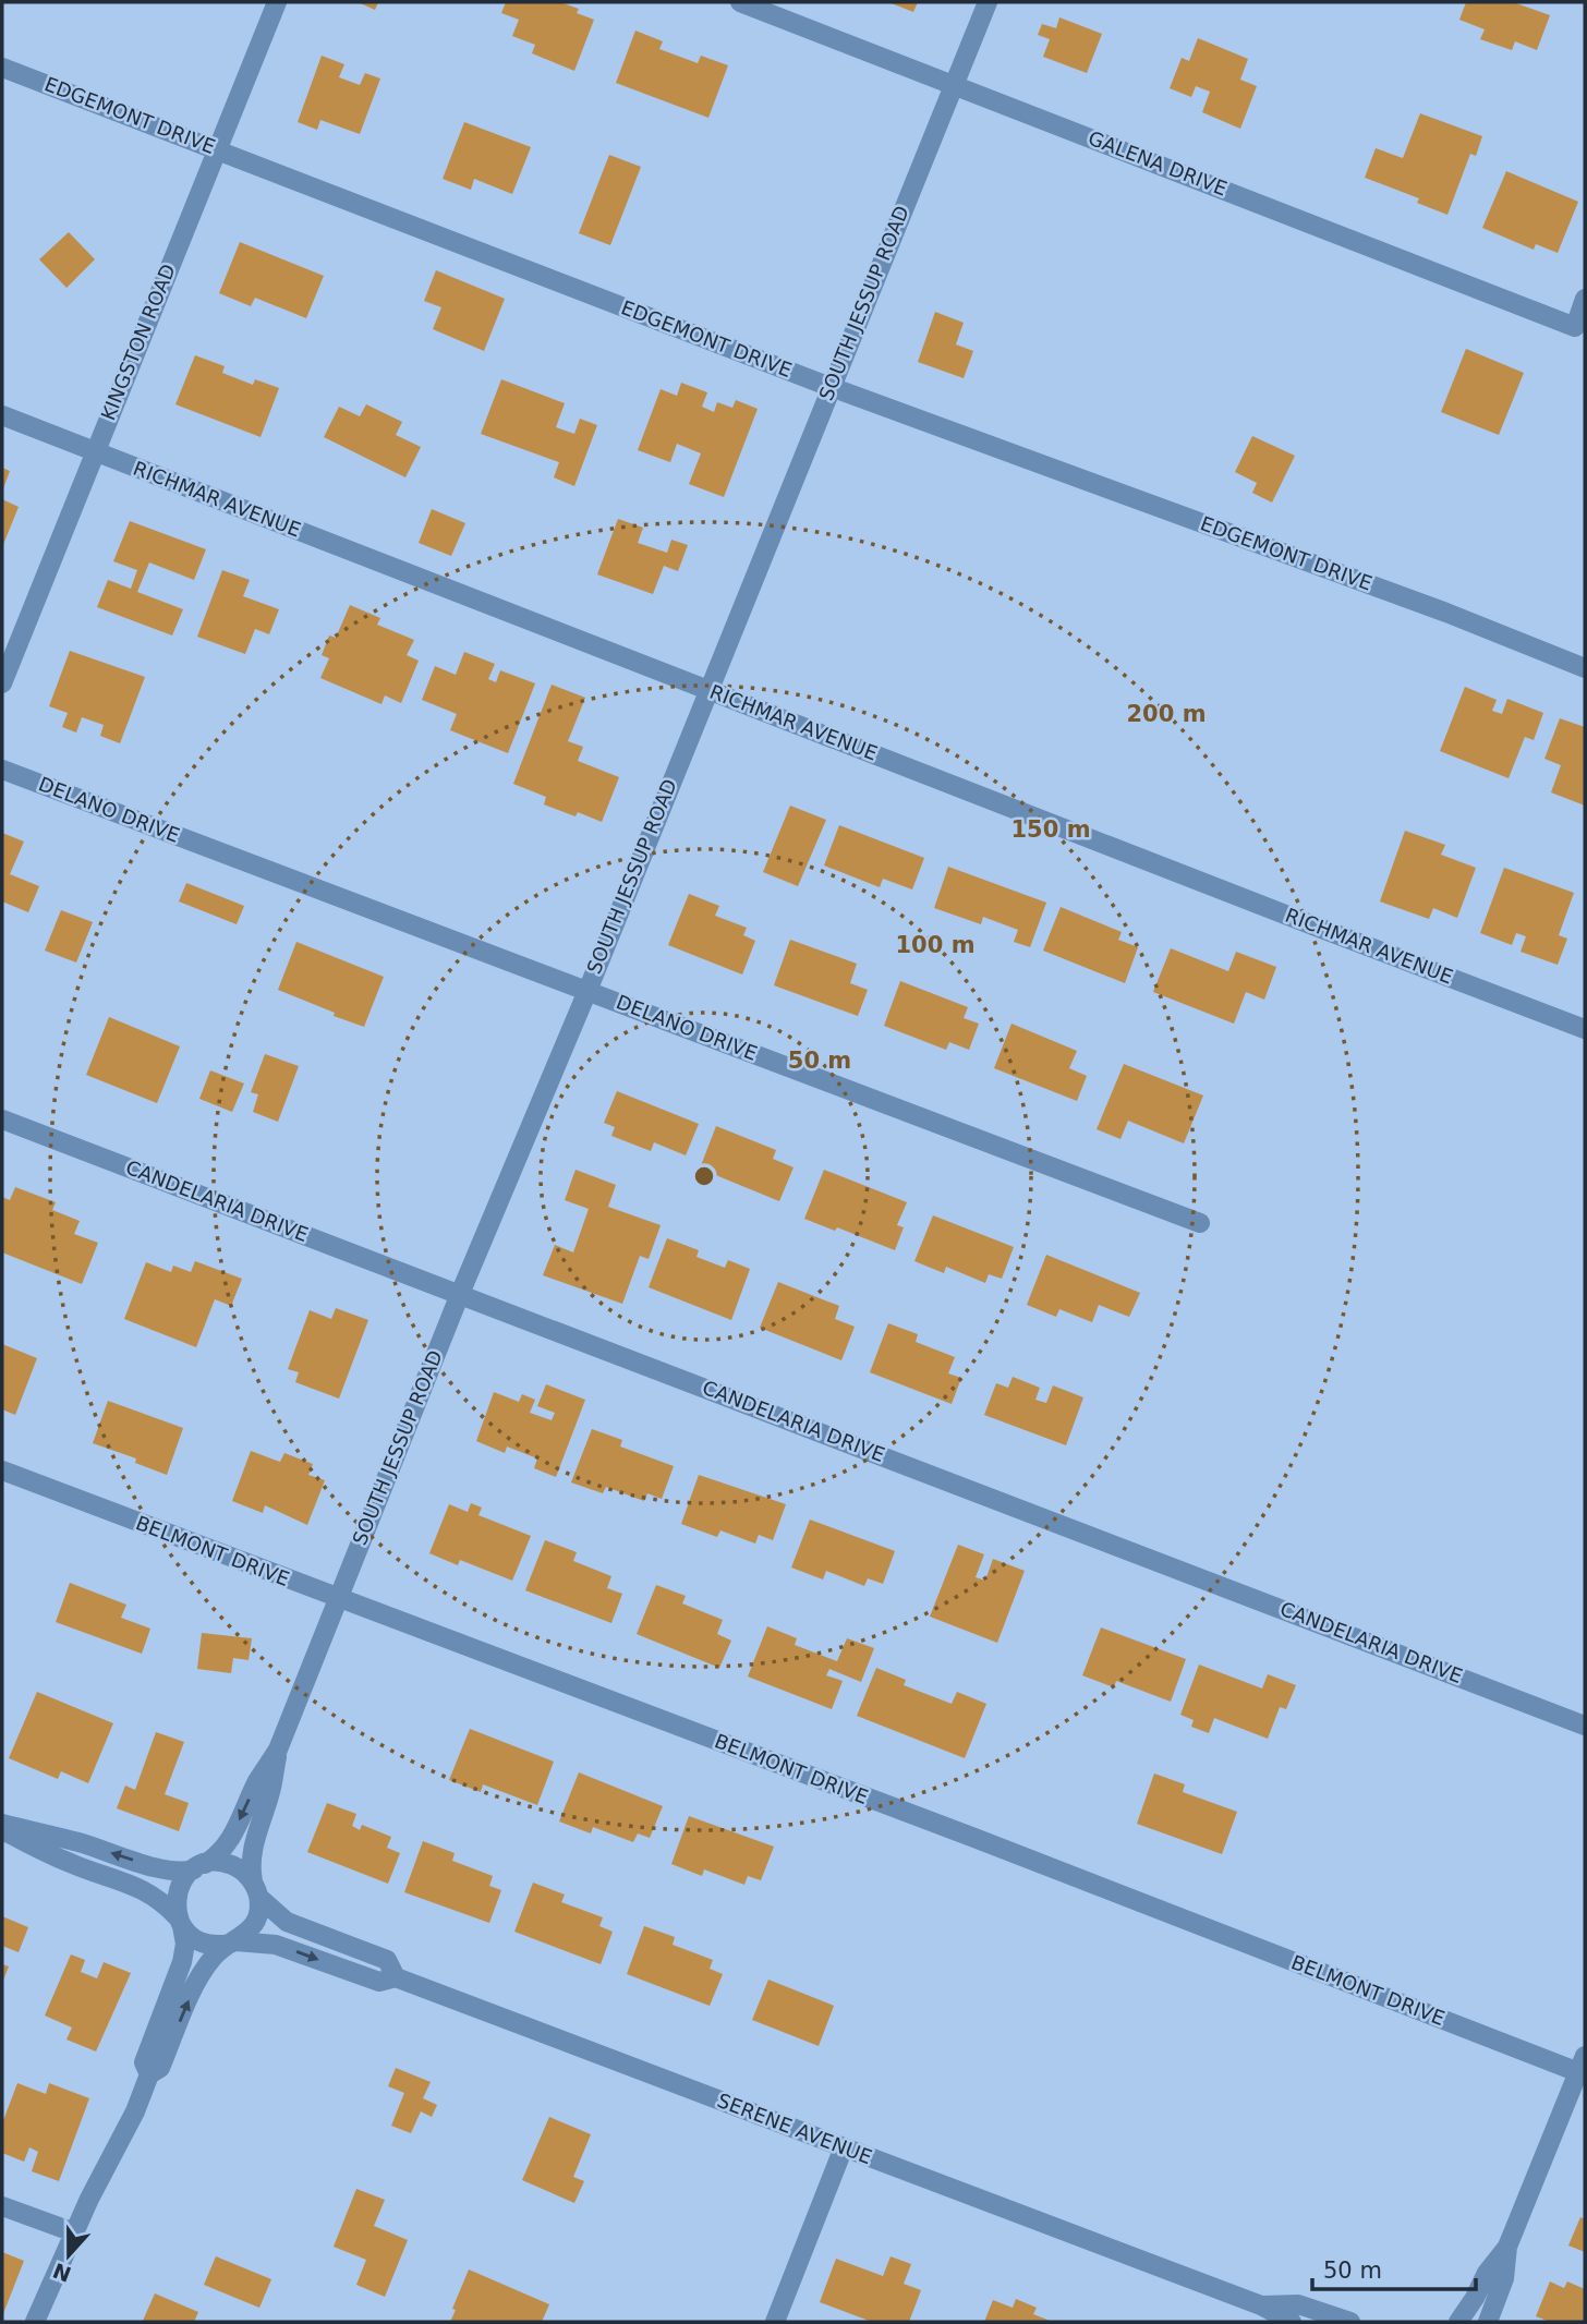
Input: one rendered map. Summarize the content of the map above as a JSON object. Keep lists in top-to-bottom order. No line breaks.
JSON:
{"streets":{"street":["EDGEMONT DRIVE","GALENA DRIVE","SOUTH JESSUP ROAD","KINGSTON ROAD","RICHMAR AVENUE","DELANO DRIVE","CANDELARIA DRIVE","BELMONT DRIVE","SERENE AVENUE"]},"crossings":[["EDGEMONT DRIVE","SOUTH JESSUP ROAD"],["EDGEMONT DRIVE","KINGSTON ROAD"],["GALENA DRIVE","SOUTH JESSUP ROAD"],["SOUTH JESSUP ROAD","RICHMAR AVENUE"],["SOUTH JESSUP ROAD","DELANO DRIVE"],["SOUTH JESSUP ROAD","CANDELARIA DRIVE"],["SOUTH JESSUP ROAD","BELMONT DRIVE"],["SOUTH JESSUP ROAD","SERENE AVENUE"],["KINGSTON ROAD","RICHMAR AVENUE"]],"scale_bar":"50 m","north":"bottom","rings":["200 m","150 m","100 m","50 m"]}
